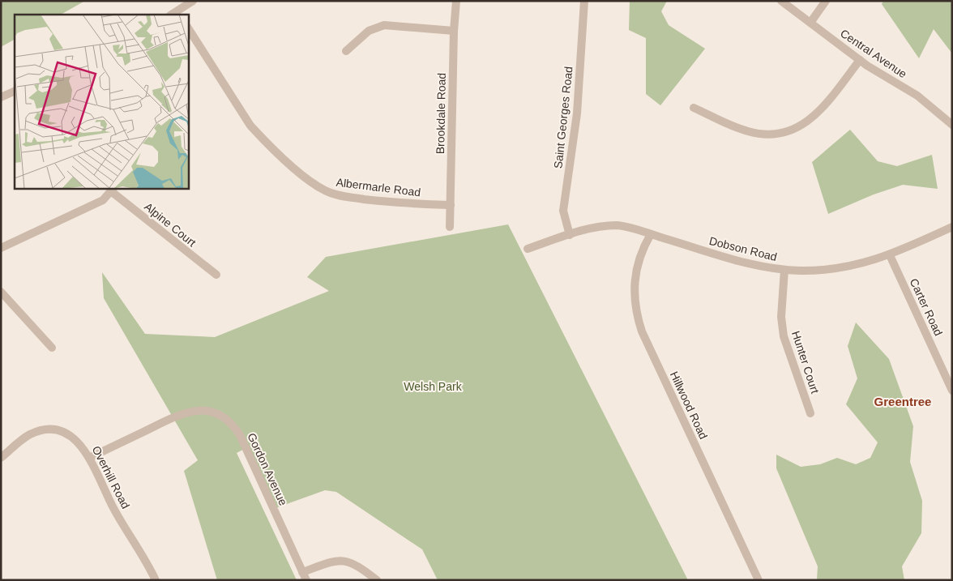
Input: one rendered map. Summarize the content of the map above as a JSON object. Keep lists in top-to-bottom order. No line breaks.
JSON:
{"streets":{"street":["Central Avenue","Brookdale Road","Saint Georges Road","Albermarle Road","Alpine Court","Dobson Road","Carter Road","Hunter Court","Hillwood Road","Gordon Avenue","Overhill Road"]},"crossings":[["Brookdale Road","Albermarle Road"],["Saint Georges Road","Dobson Road"],["Dobson Road","Carter Road"],["Dobson Road","Hunter Court"],["Dobson Road","Hillwood Road"],["Gordon Avenue","Overhill Road"]],"districts":["Greentree"],"parks":["Welsh Park"]}
